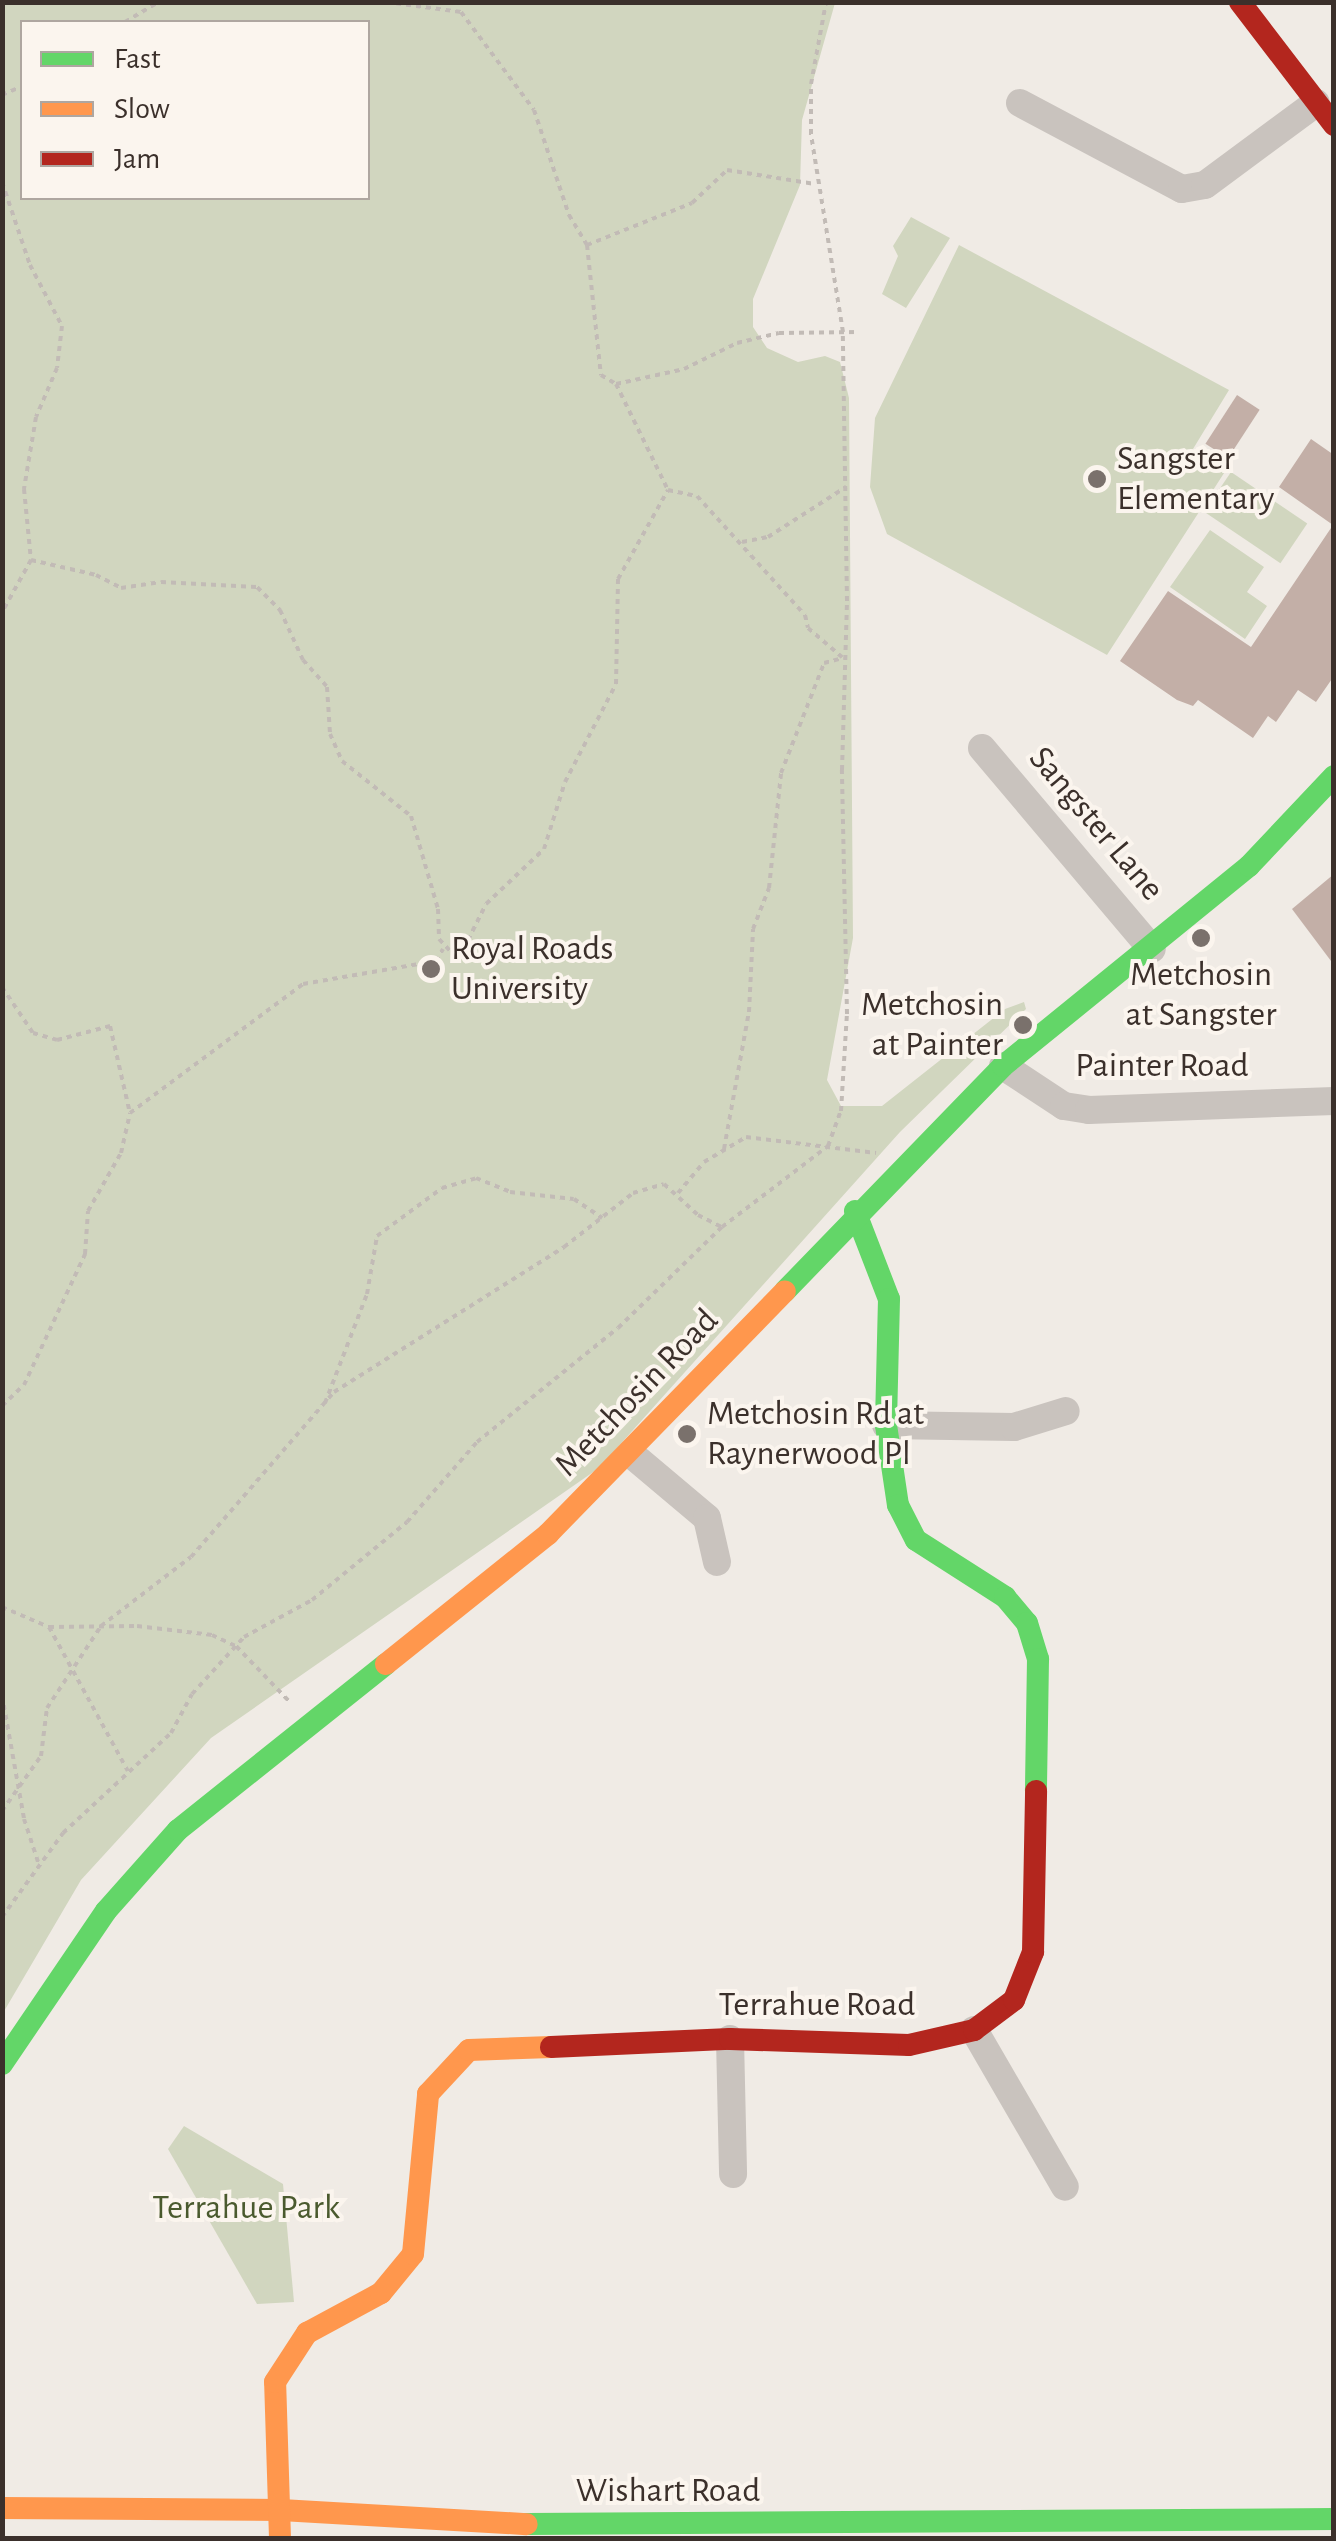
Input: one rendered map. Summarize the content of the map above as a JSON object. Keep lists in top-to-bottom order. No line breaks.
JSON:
{"streets":{"street":["Sangster Lane","Painter Road","Metchosin Road","Terrahue Road","Wishart Road"]},"crossings":[["Sangster Lane","Metchosin Road"],["Painter Road","Metchosin Road"],["Metchosin Road","Terrahue Road"],["Terrahue Road","Wishart Road"]],"parks":["Terrahue Park"],"places":["Sangster Elementary","Metchosin at Sangster","Royal Roads University","Metchosin at Painter","Metchosin Rd at Raynerwood Pl"],"legend":["Fast","Slow","Jam"]}
